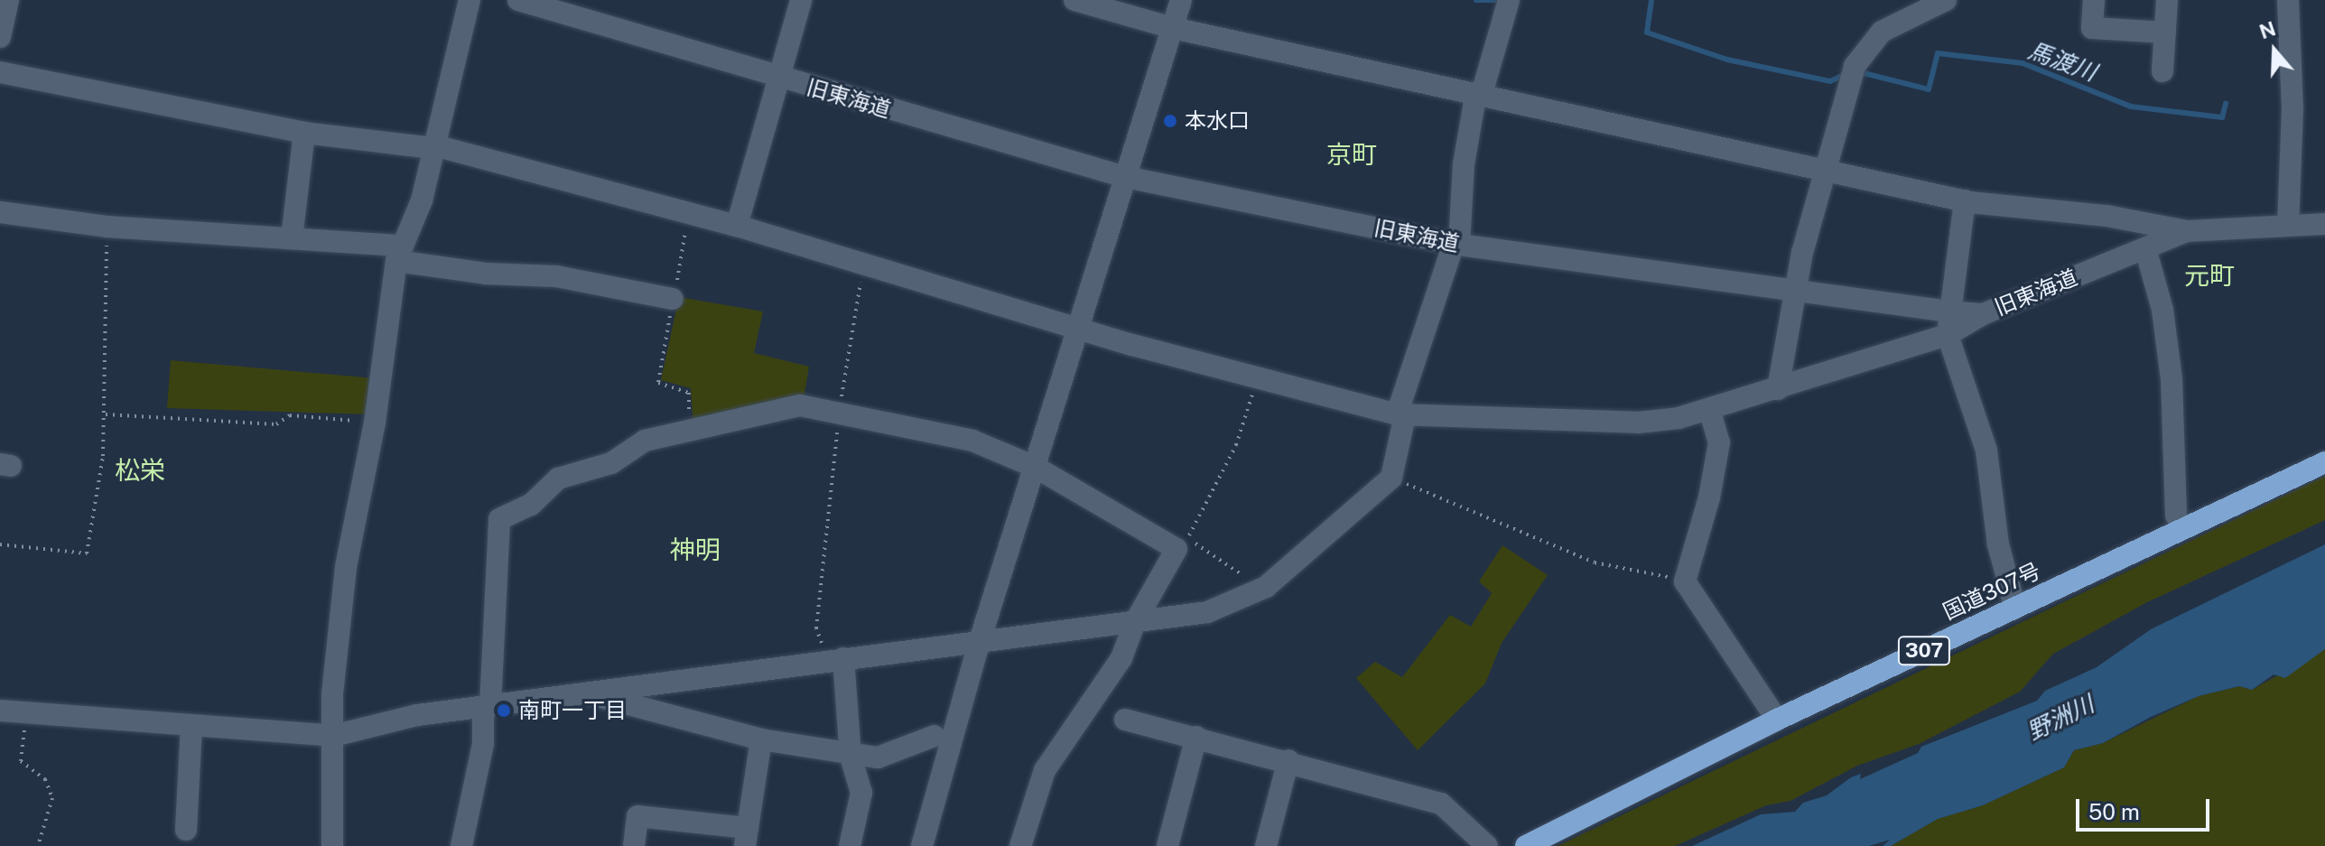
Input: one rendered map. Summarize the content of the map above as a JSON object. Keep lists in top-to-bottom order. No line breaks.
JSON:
{"streets":{"highway":["国道307号","307"],"street":["旧東海道"]},"districts":["京町","元町","松栄","神明"],"water":["馬渡川","野洲川"],"places":["本水口","南町一丁目"],"scale_bar":"50 m","north":"top"}
